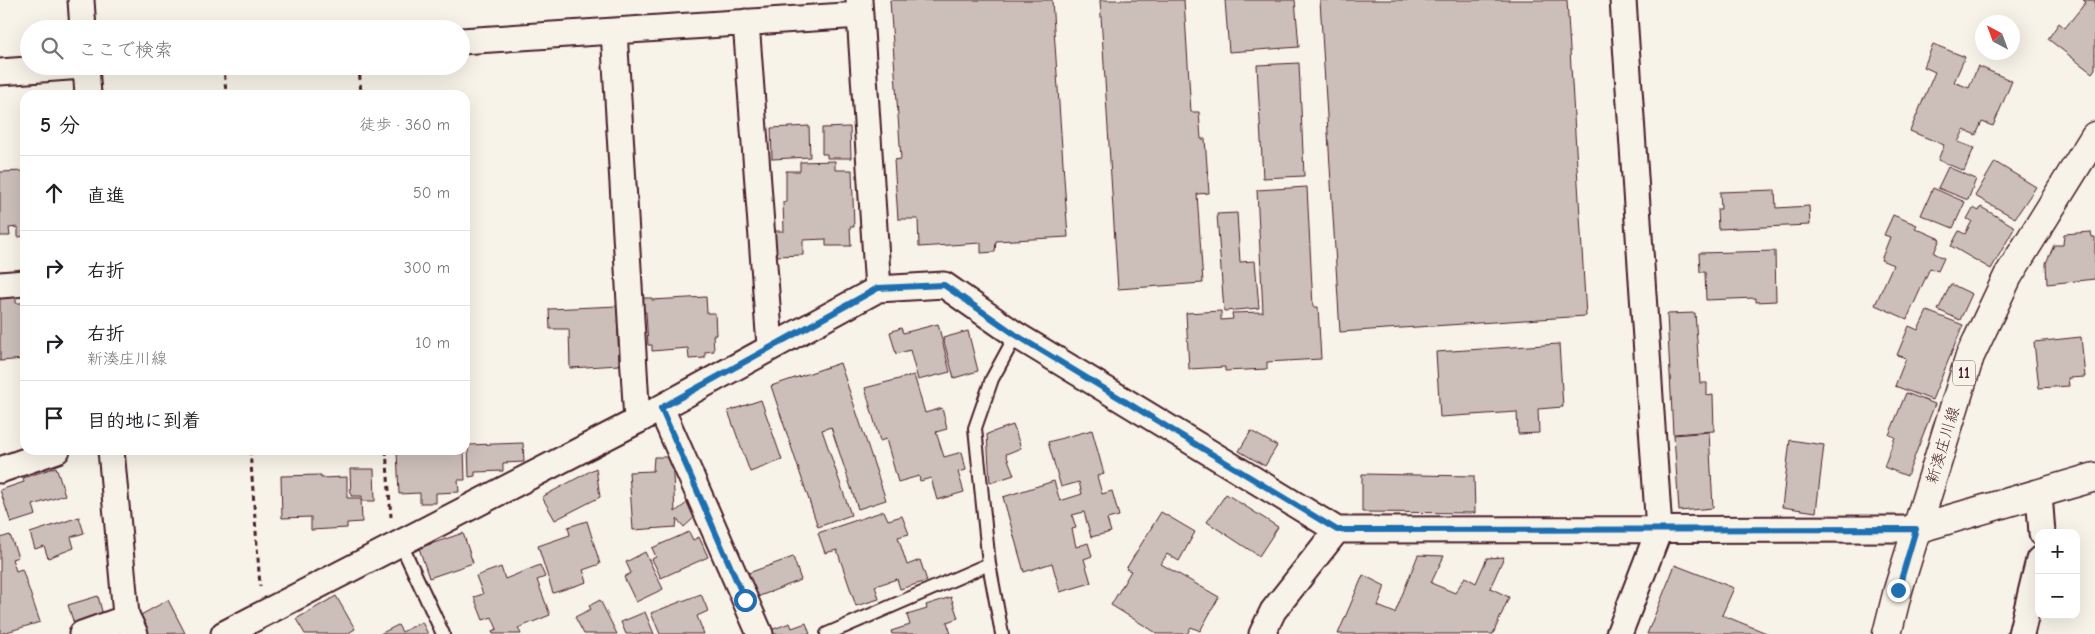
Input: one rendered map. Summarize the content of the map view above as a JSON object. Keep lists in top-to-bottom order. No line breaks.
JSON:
{"streets":{"main road":["11","新湊庄川線"]},"north":"top left","page":{"search":"ここで検索","heading":["5 分","徒歩 · 360 m"],"list":[["直進","50 m"],["右折","300 m"],["右折","新湊庄川線","10 m"],"目的地に到着"],"map_buttons":["+","−"]}}
